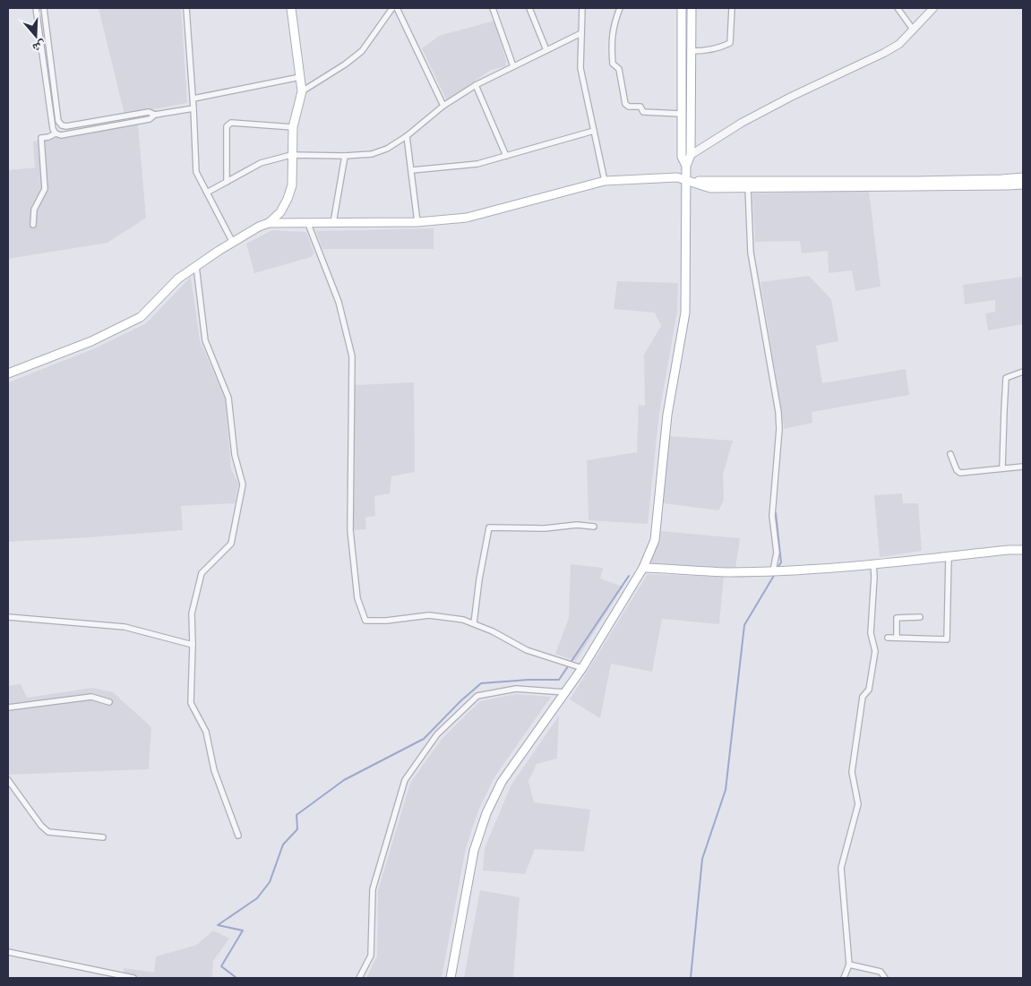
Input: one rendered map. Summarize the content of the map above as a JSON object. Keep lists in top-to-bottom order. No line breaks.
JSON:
{"north":"bottom"}
